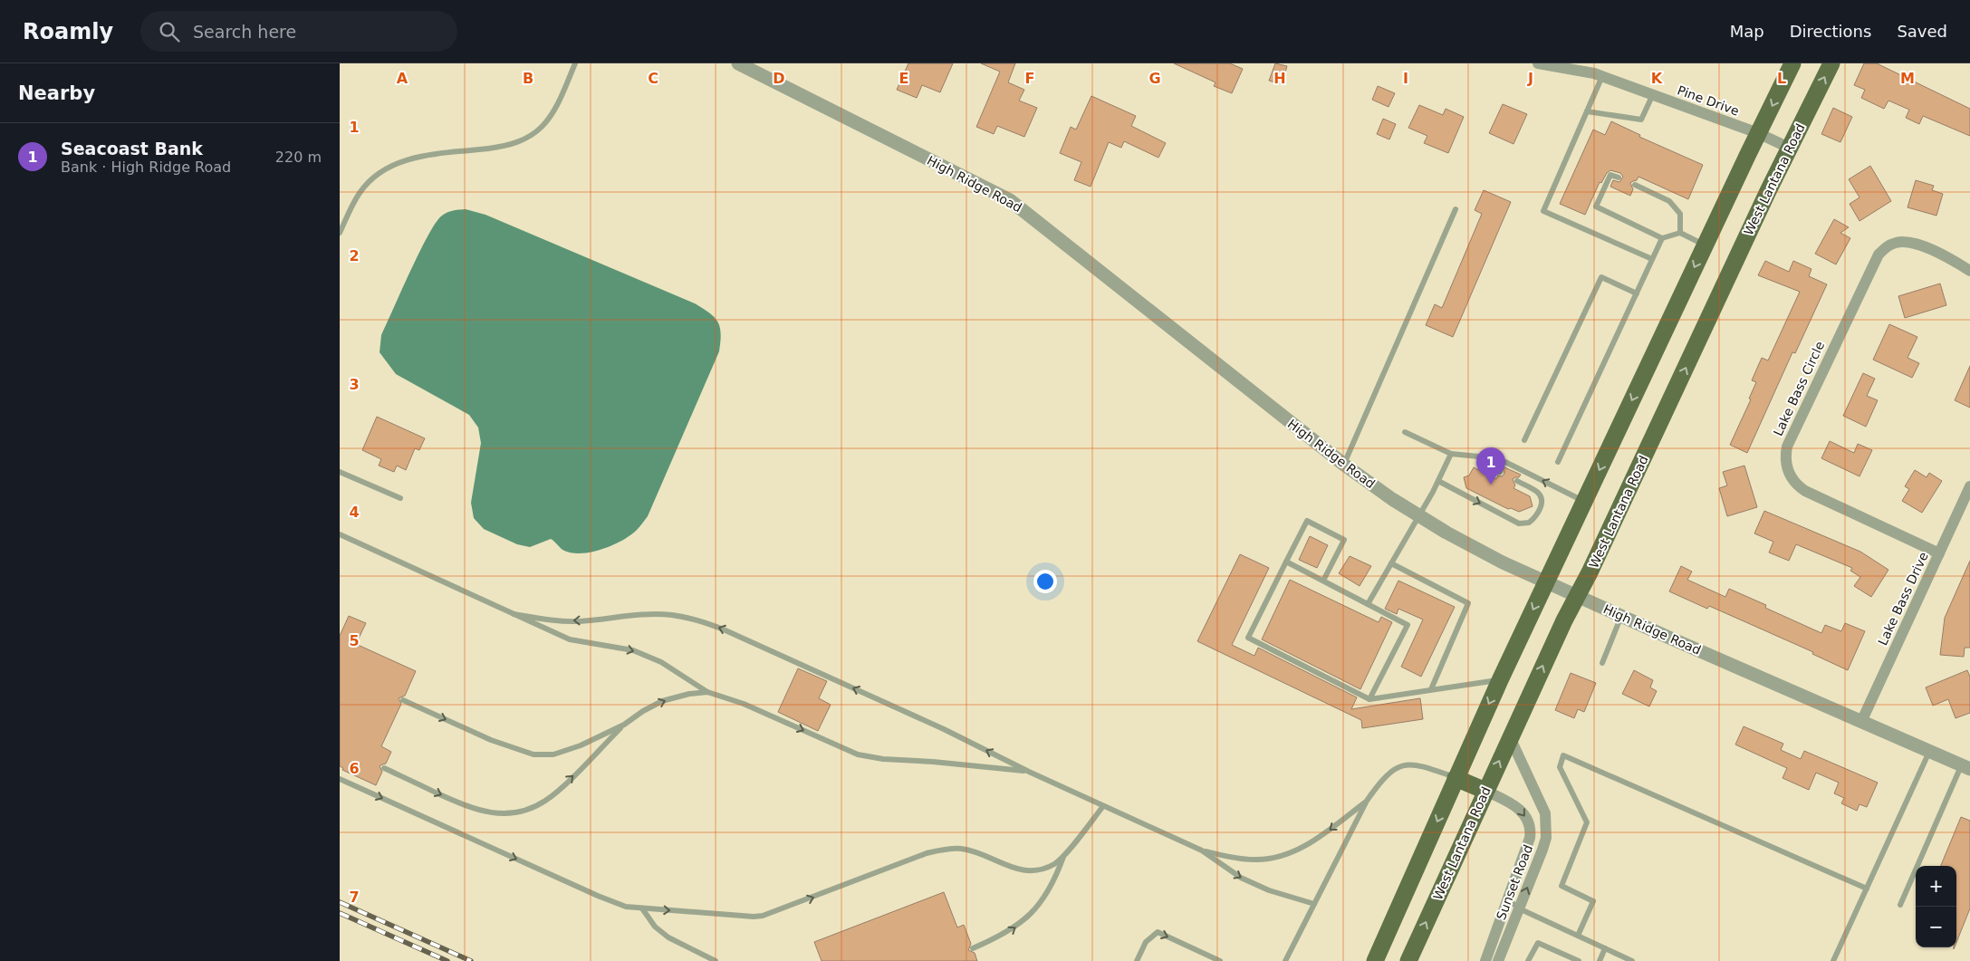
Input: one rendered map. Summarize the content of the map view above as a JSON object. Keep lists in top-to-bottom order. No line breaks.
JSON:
{"streets":{"main road":["West Lantana Road"],"street":["Pine Drive","High Ridge Road","Lake Bass Circle","Lake Bass Drive","Sunset Road"]},"crossings":[["Pine Drive","West Lantana Road"],["West Lantana Road","High Ridge Road"],["West Lantana Road","Sunset Road"],["High Ridge Road","Lake Bass Drive"],["Lake Bass Circle","Lake Bass Drive"]],"page":{"header":"Roamly","search":"Search here","nav":["Map","Directions","Saved"],"heading":"Nearby","list":[{"mark":"1","name":"Seacoast Bank","note":"Bank · High Ridge Road","value":"220 m"}],"pins":"1","map_buttons":["+","−"]},"grid":{"columns":["A","B","C","D","E","F","G","H","I","J","K","L","M"],"rows":["1","2","3","4","5","6","7"]}}
